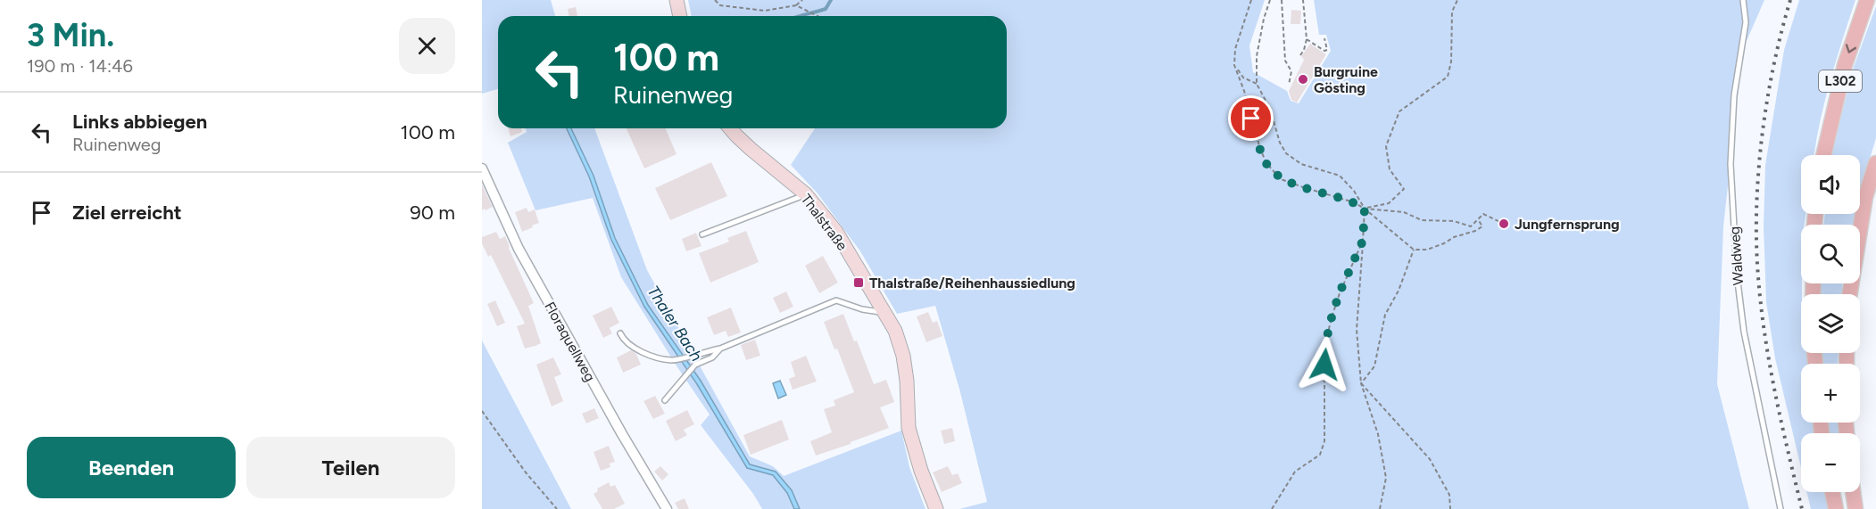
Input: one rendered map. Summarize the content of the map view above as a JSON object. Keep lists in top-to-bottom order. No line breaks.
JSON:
{"streets":{"main road":["L302","Thalstraße"],"street":["Floraquellweg"],"lane":["Waldweg"]},"water":["Thaler Bach"],"places":{"other":["Burgruine Gösting","Jungfernsprung"],"transit":["Thalstraße/Reihenhaussiedlung"]},"page":{"heading":["3 Min.","190 m · 14:46"],"turn":["100 m","Ruinenweg"],"list":[{"name":"Links abbiegen","note":"Ruinenweg","value":"100 m"},{"name":"Ziel erreicht","value":"90 m"}],"map_buttons":["+","−"],"buttons":["Beenden","Teilen"]}}
